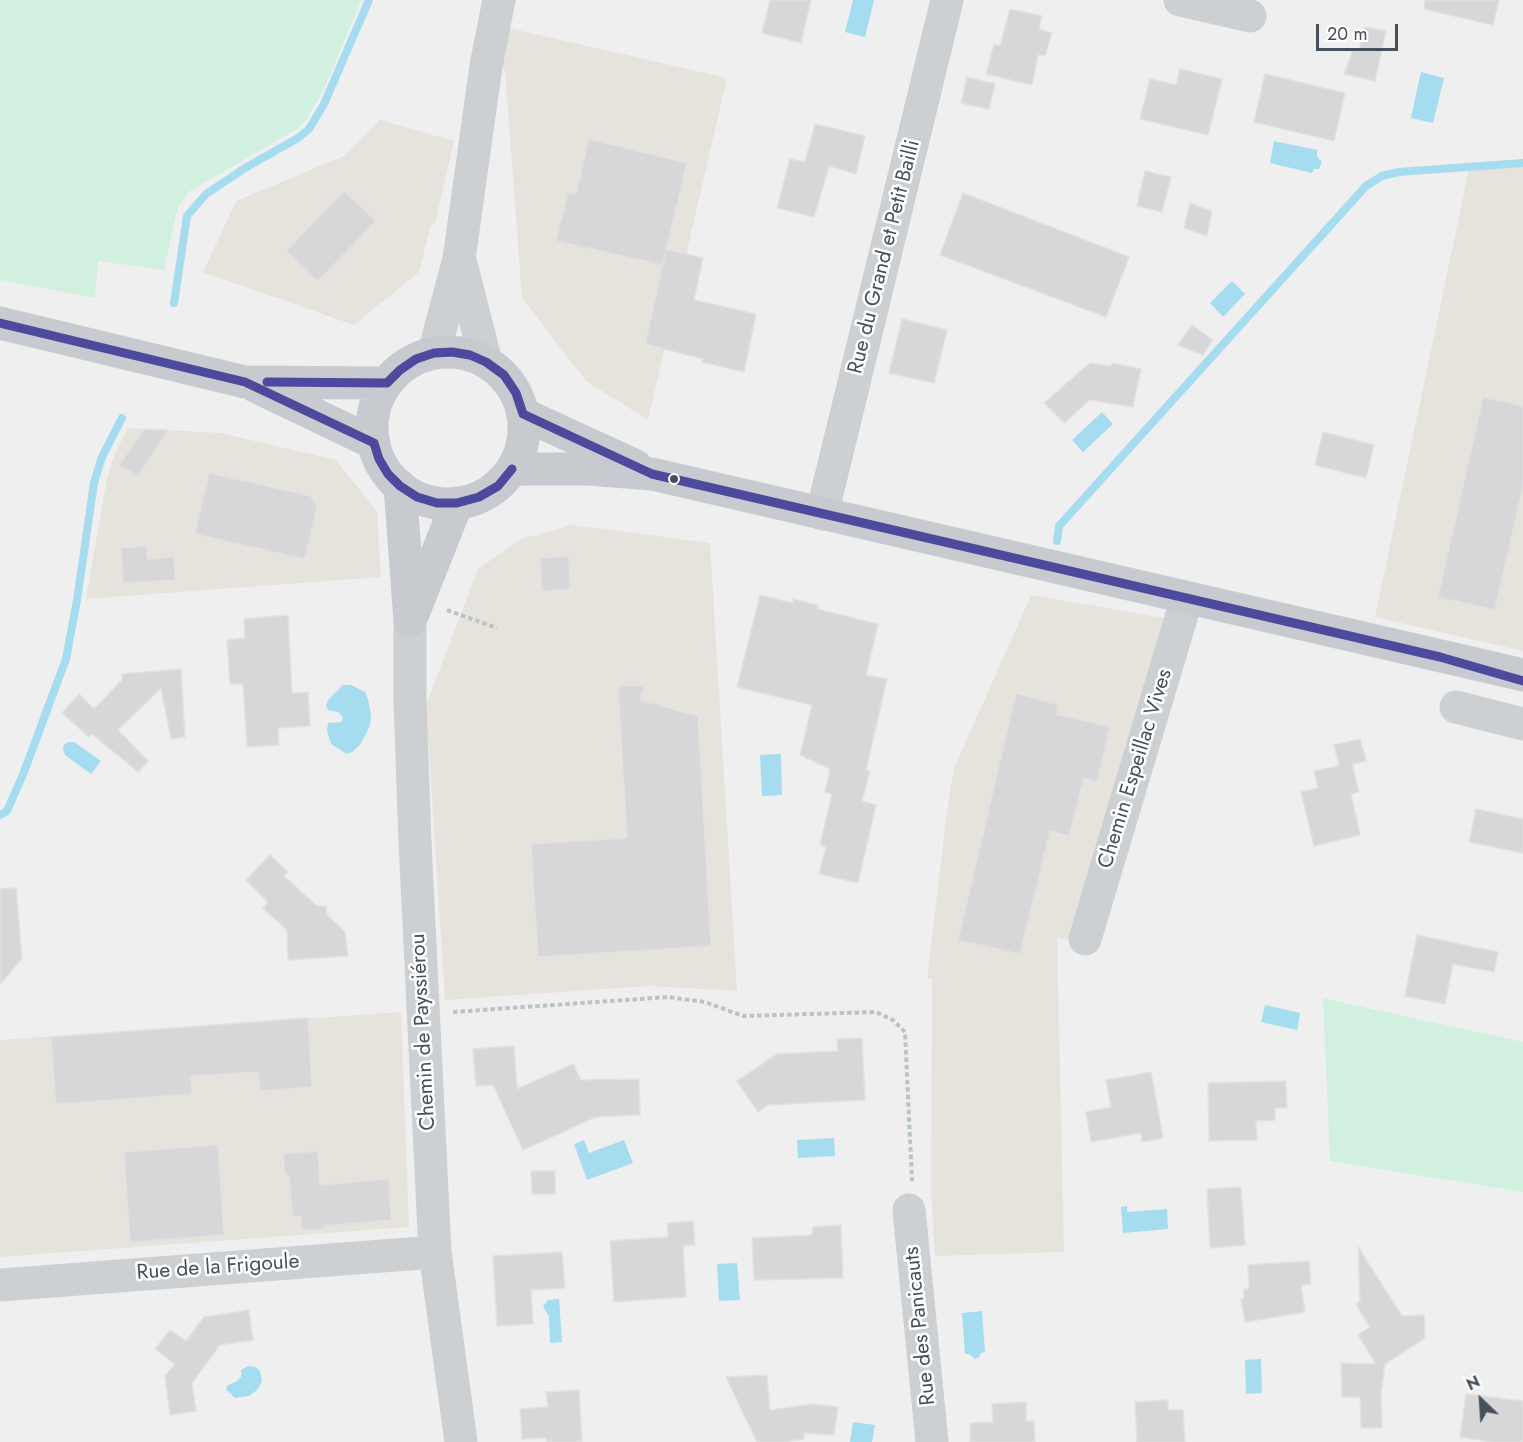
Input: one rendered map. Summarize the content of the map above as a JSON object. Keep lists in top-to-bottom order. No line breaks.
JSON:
{"streets":{"main road":["Chemin de Payssiérou"],"street":["Rue du Grand et Petit Bailli","Chemin Espeillac Vives","Rue de la Frigoule","Rue des Panicauts"]},"crossings":[["Chemin de Payssiérou","Rue de la Frigoule"]],"scale_bar":"20 m","north":"top left"}
